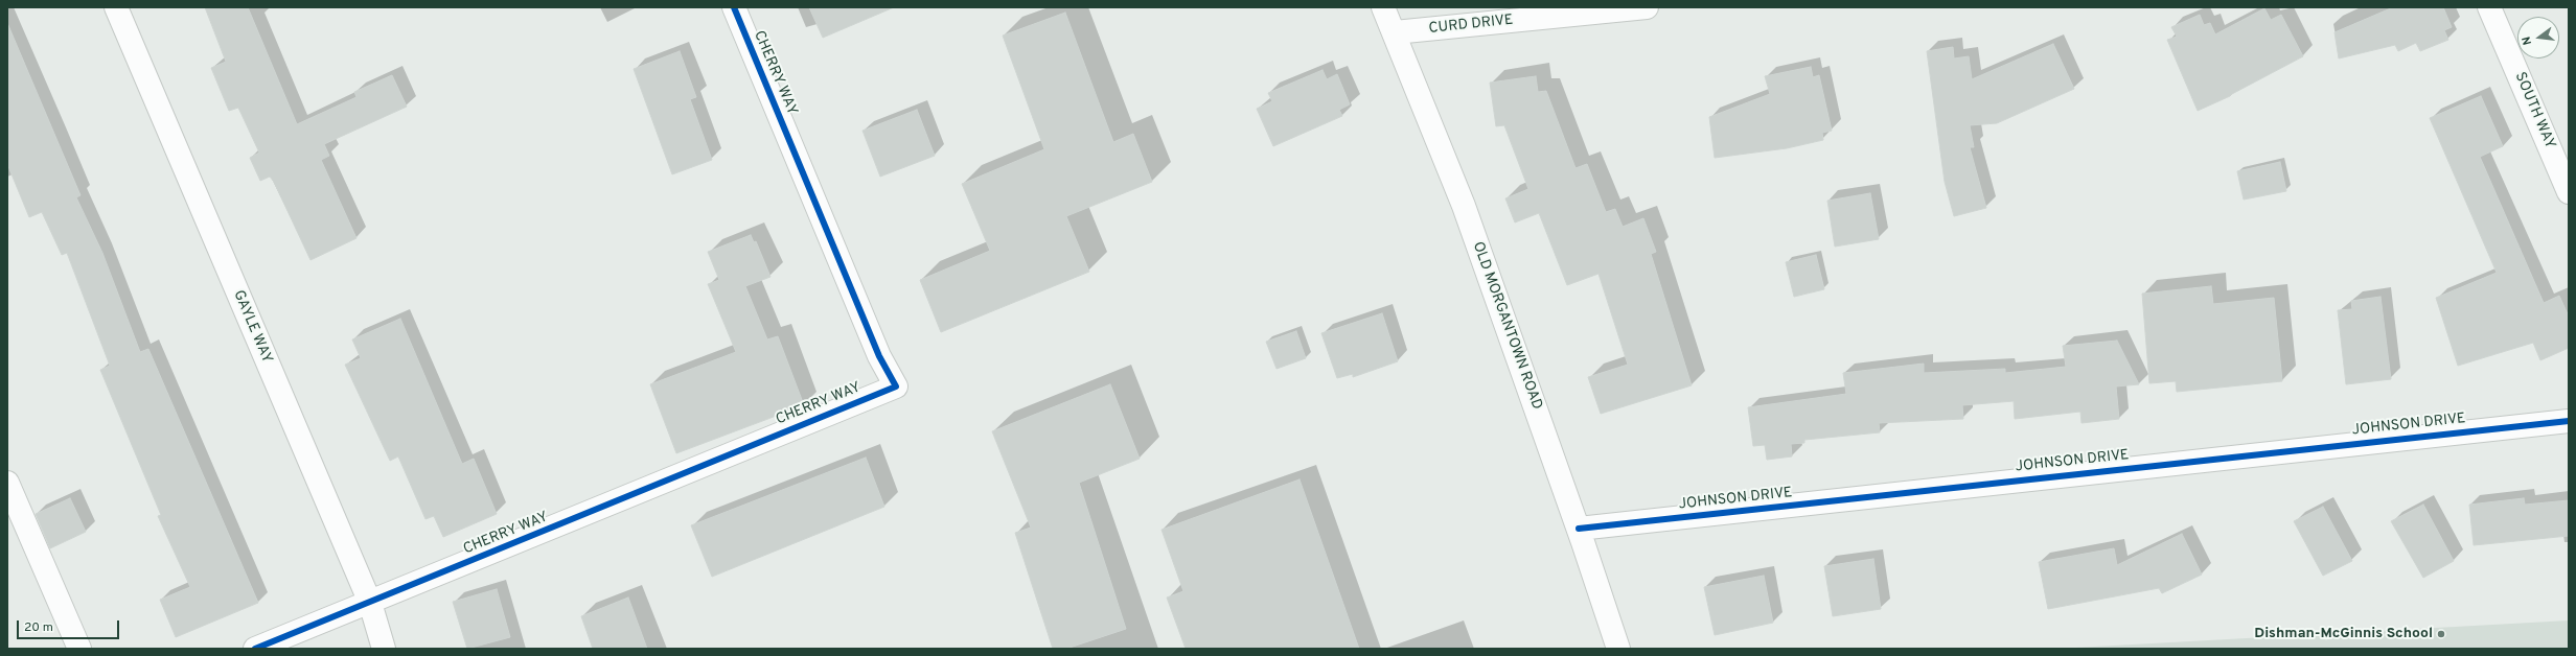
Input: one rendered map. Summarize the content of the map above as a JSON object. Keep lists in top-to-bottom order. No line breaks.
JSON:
{"streets":{"street":["CURD DRIVE","CHERRY WAY","SOUTH WAY","OLD MORGANTOWN ROAD","GAYLE WAY","JOHNSON DRIVE"]},"crossings":[["CURD DRIVE","OLD MORGANTOWN ROAD"],["CHERRY WAY","GAYLE WAY"],["OLD MORGANTOWN ROAD","JOHNSON DRIVE"]],"places":["Dishman-McGinnis School"],"scale_bar":"20 m","north":"left"}
